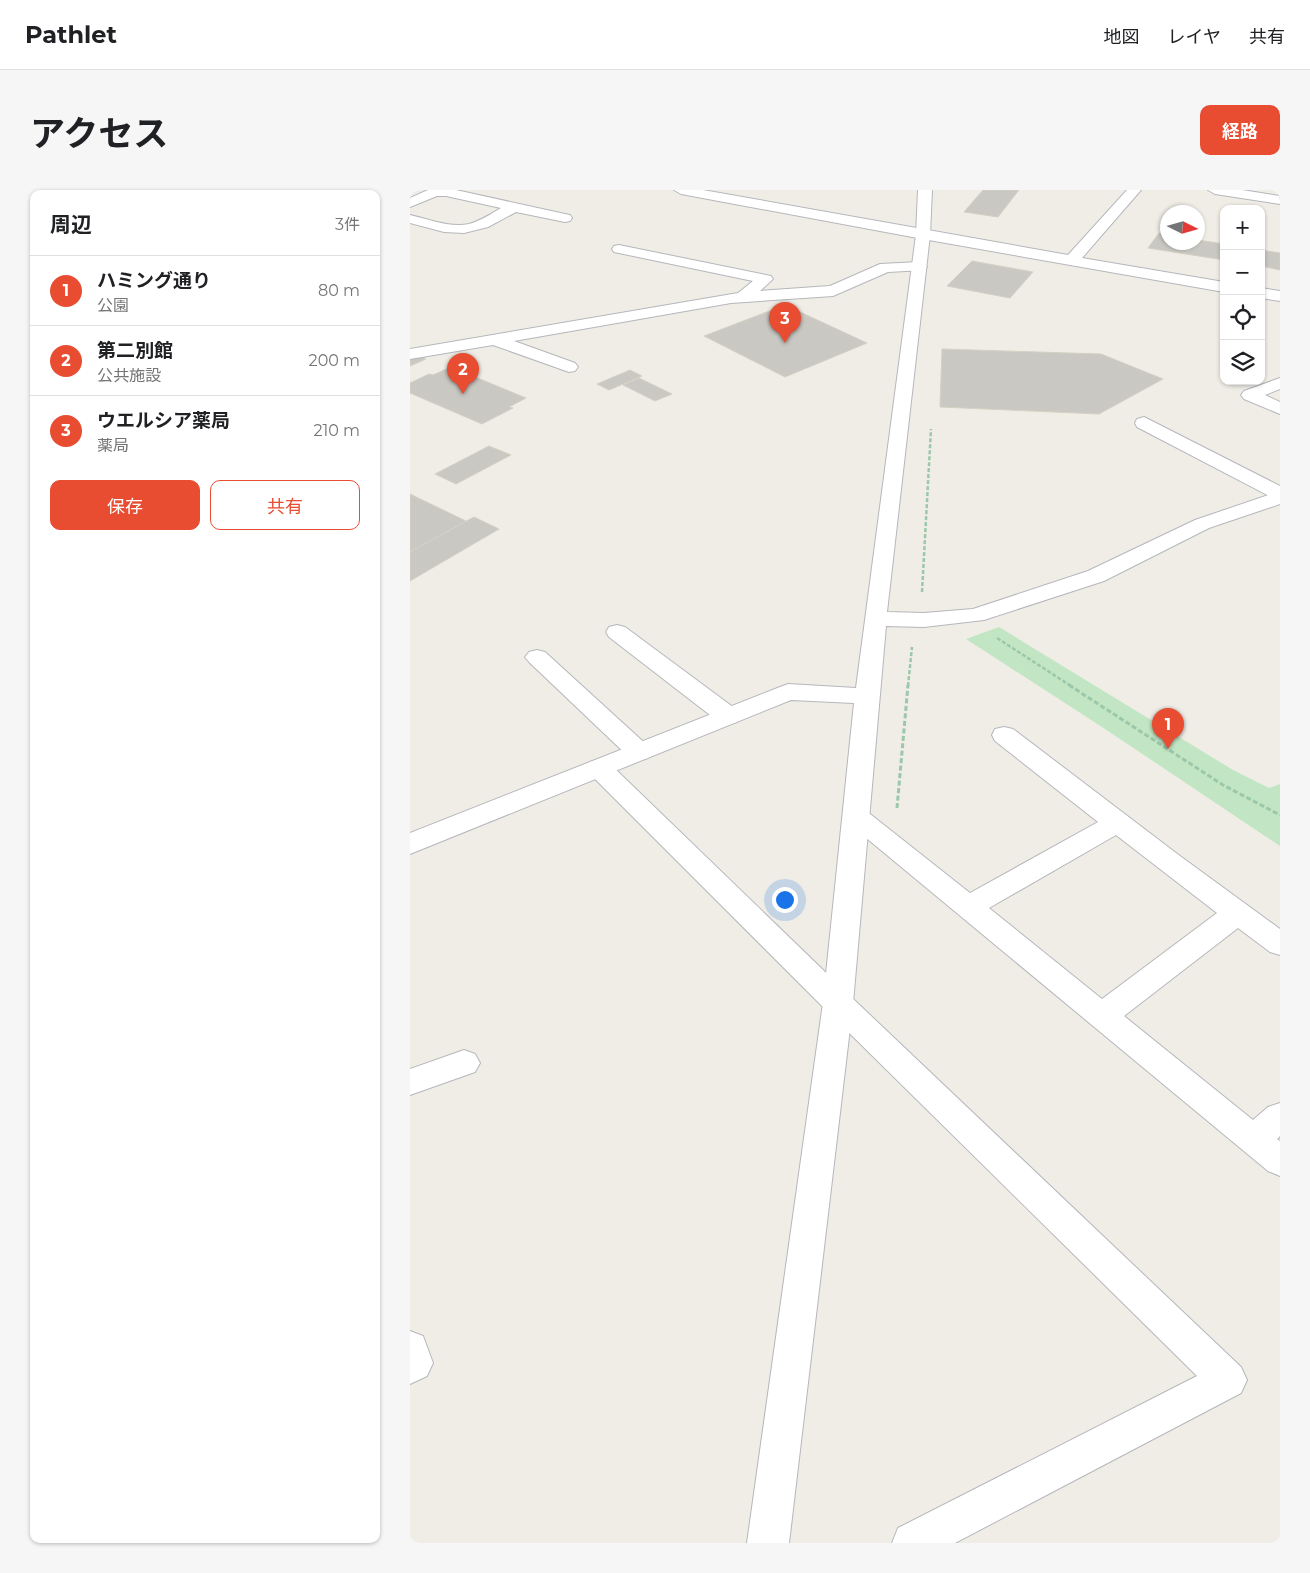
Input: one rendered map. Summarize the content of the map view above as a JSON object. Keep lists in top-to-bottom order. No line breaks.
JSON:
{"north":"right","page":{"header":"Pathlet","nav":["地図","レイヤ","共有"],"title":"アクセス","buttons":["経路",["保存","共有"]],"heading":["周辺","3件"],"map_buttons":["+","−"],"list":[{"mark":"1","name":"ハミング通り","note":"公園","value":"80 m"},{"mark":"2","name":"第二別館","note":"公共施設","value":"200 m"},{"mark":"3","name":"ウエルシア薬局","note":"薬局","value":"210 m"}],"pins":["3","2","1"]}}
